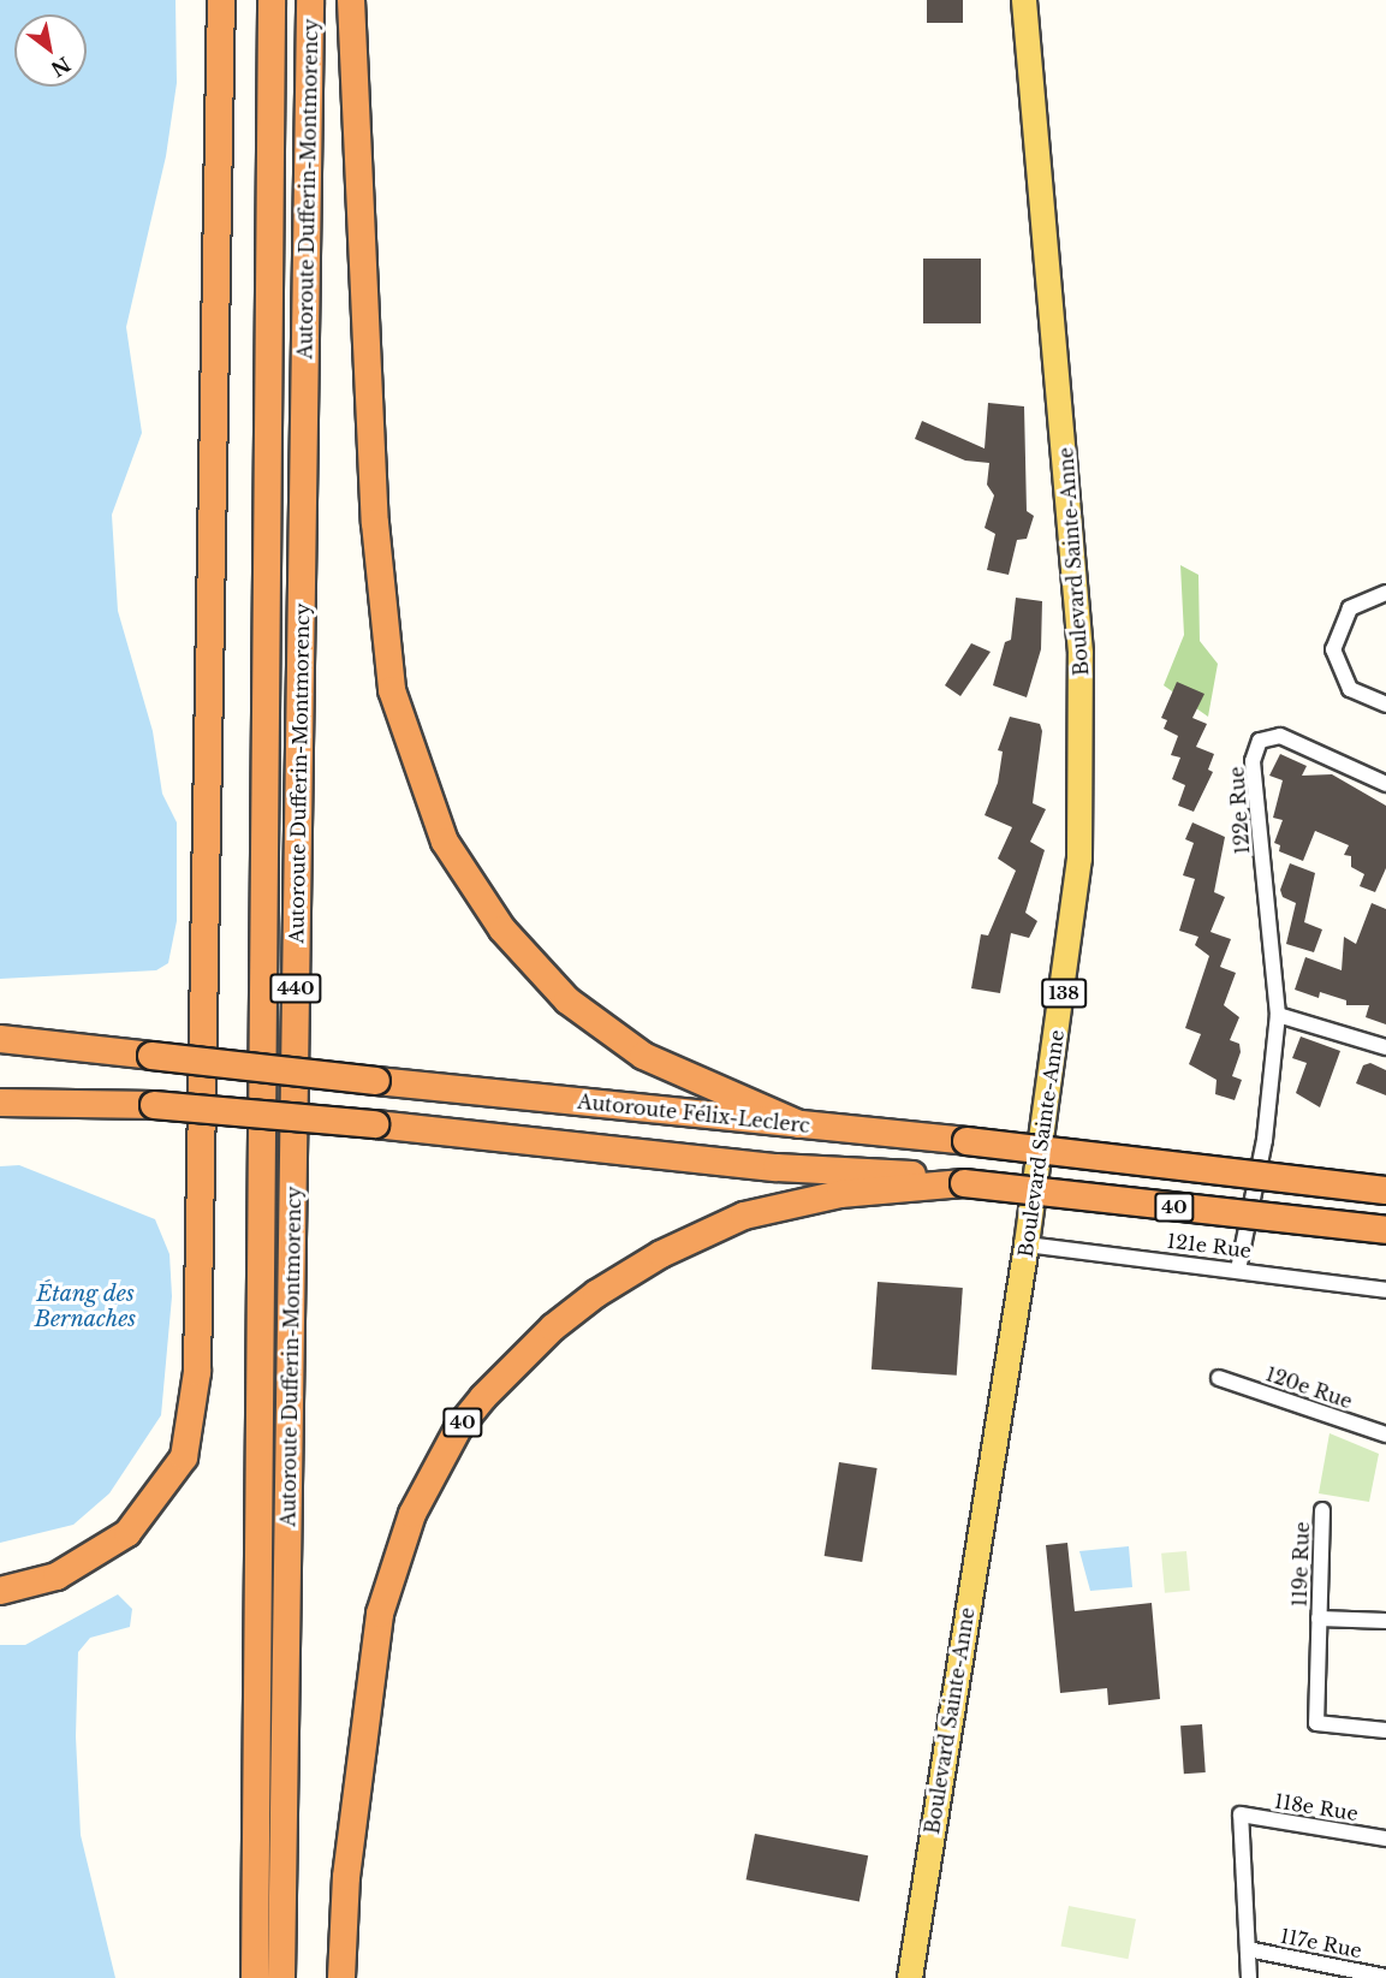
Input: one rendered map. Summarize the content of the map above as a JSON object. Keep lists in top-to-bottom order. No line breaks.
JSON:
{"streets":{"highway":["Autoroute Dufferin-Montmorency","440","Autoroute Félix-Leclerc","40"],"main road":["Boulevard Sainte-Anne","138"],"street":["122e Rue","121e Rue","120e Rue","119e Rue","118e Rue","117e Rue"]},"crossings":[["Boulevard Sainte-Anne","121e Rue"],["122e Rue","121e Rue"],["118e Rue","117e Rue"]],"water":["Étang des Bernaches"],"north":"bottom right"}
